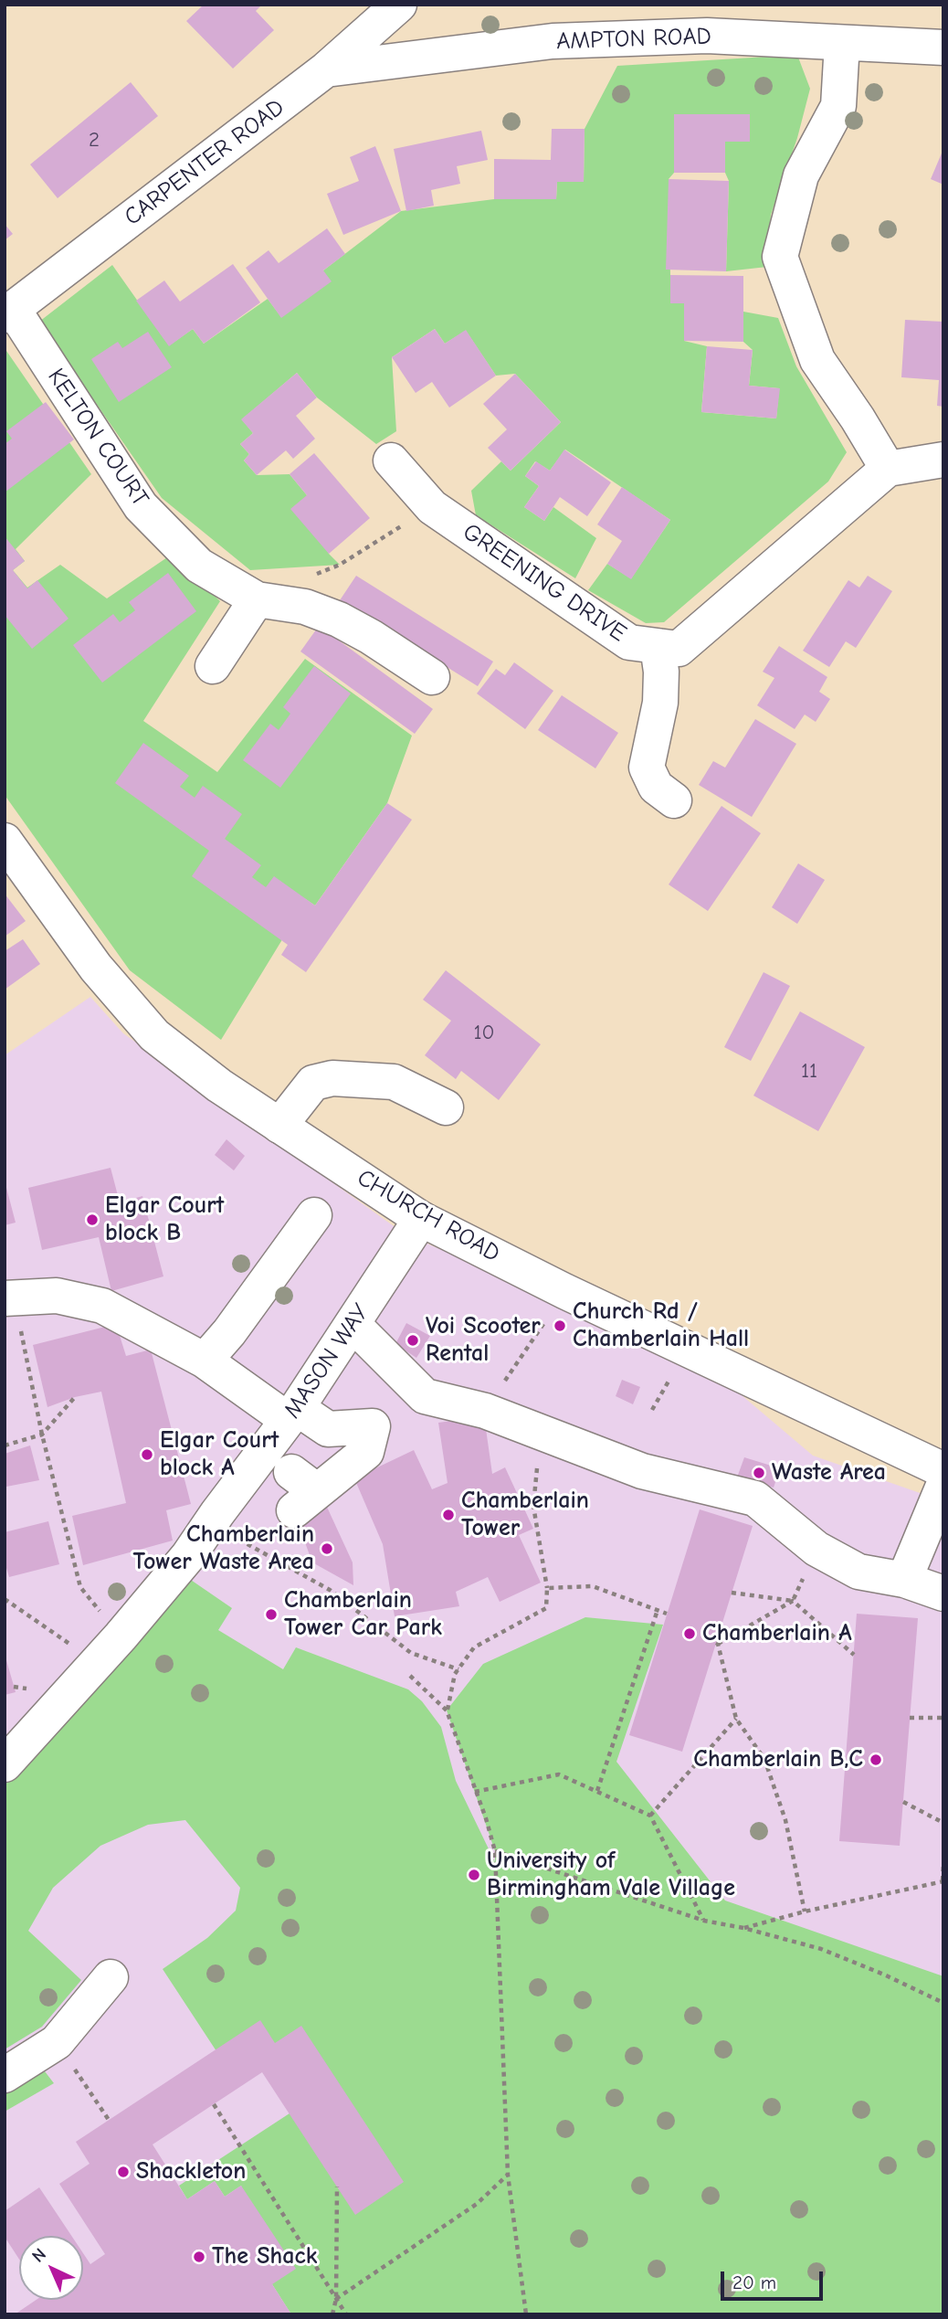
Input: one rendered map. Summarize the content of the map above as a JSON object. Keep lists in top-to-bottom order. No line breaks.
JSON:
{"streets":{"street":["AMPTON ROAD","CARPENTER ROAD","KELTON COURT","GREENING DRIVE","CHURCH ROAD","MASON WAY"]},"crossings":[["AMPTON ROAD","CARPENTER ROAD"],["CARPENTER ROAD","KELTON COURT"],["CHURCH ROAD","MASON WAY"]],"places":["Elgar Court block B","Church Rd / Chamberlain Hall","Voi Scooter Rental","Elgar Court block A","Waste Area","Chamberlain Tower","Chamberlain Tower Waste Area","Chamberlain Tower Car Park","Chamberlain A","Chamberlain B,C","University of Birmingham Vale Village","Shackleton","The Shack"],"house_numbers":["2","10","11"],"scale_bar":"20 m","north":"top left"}
